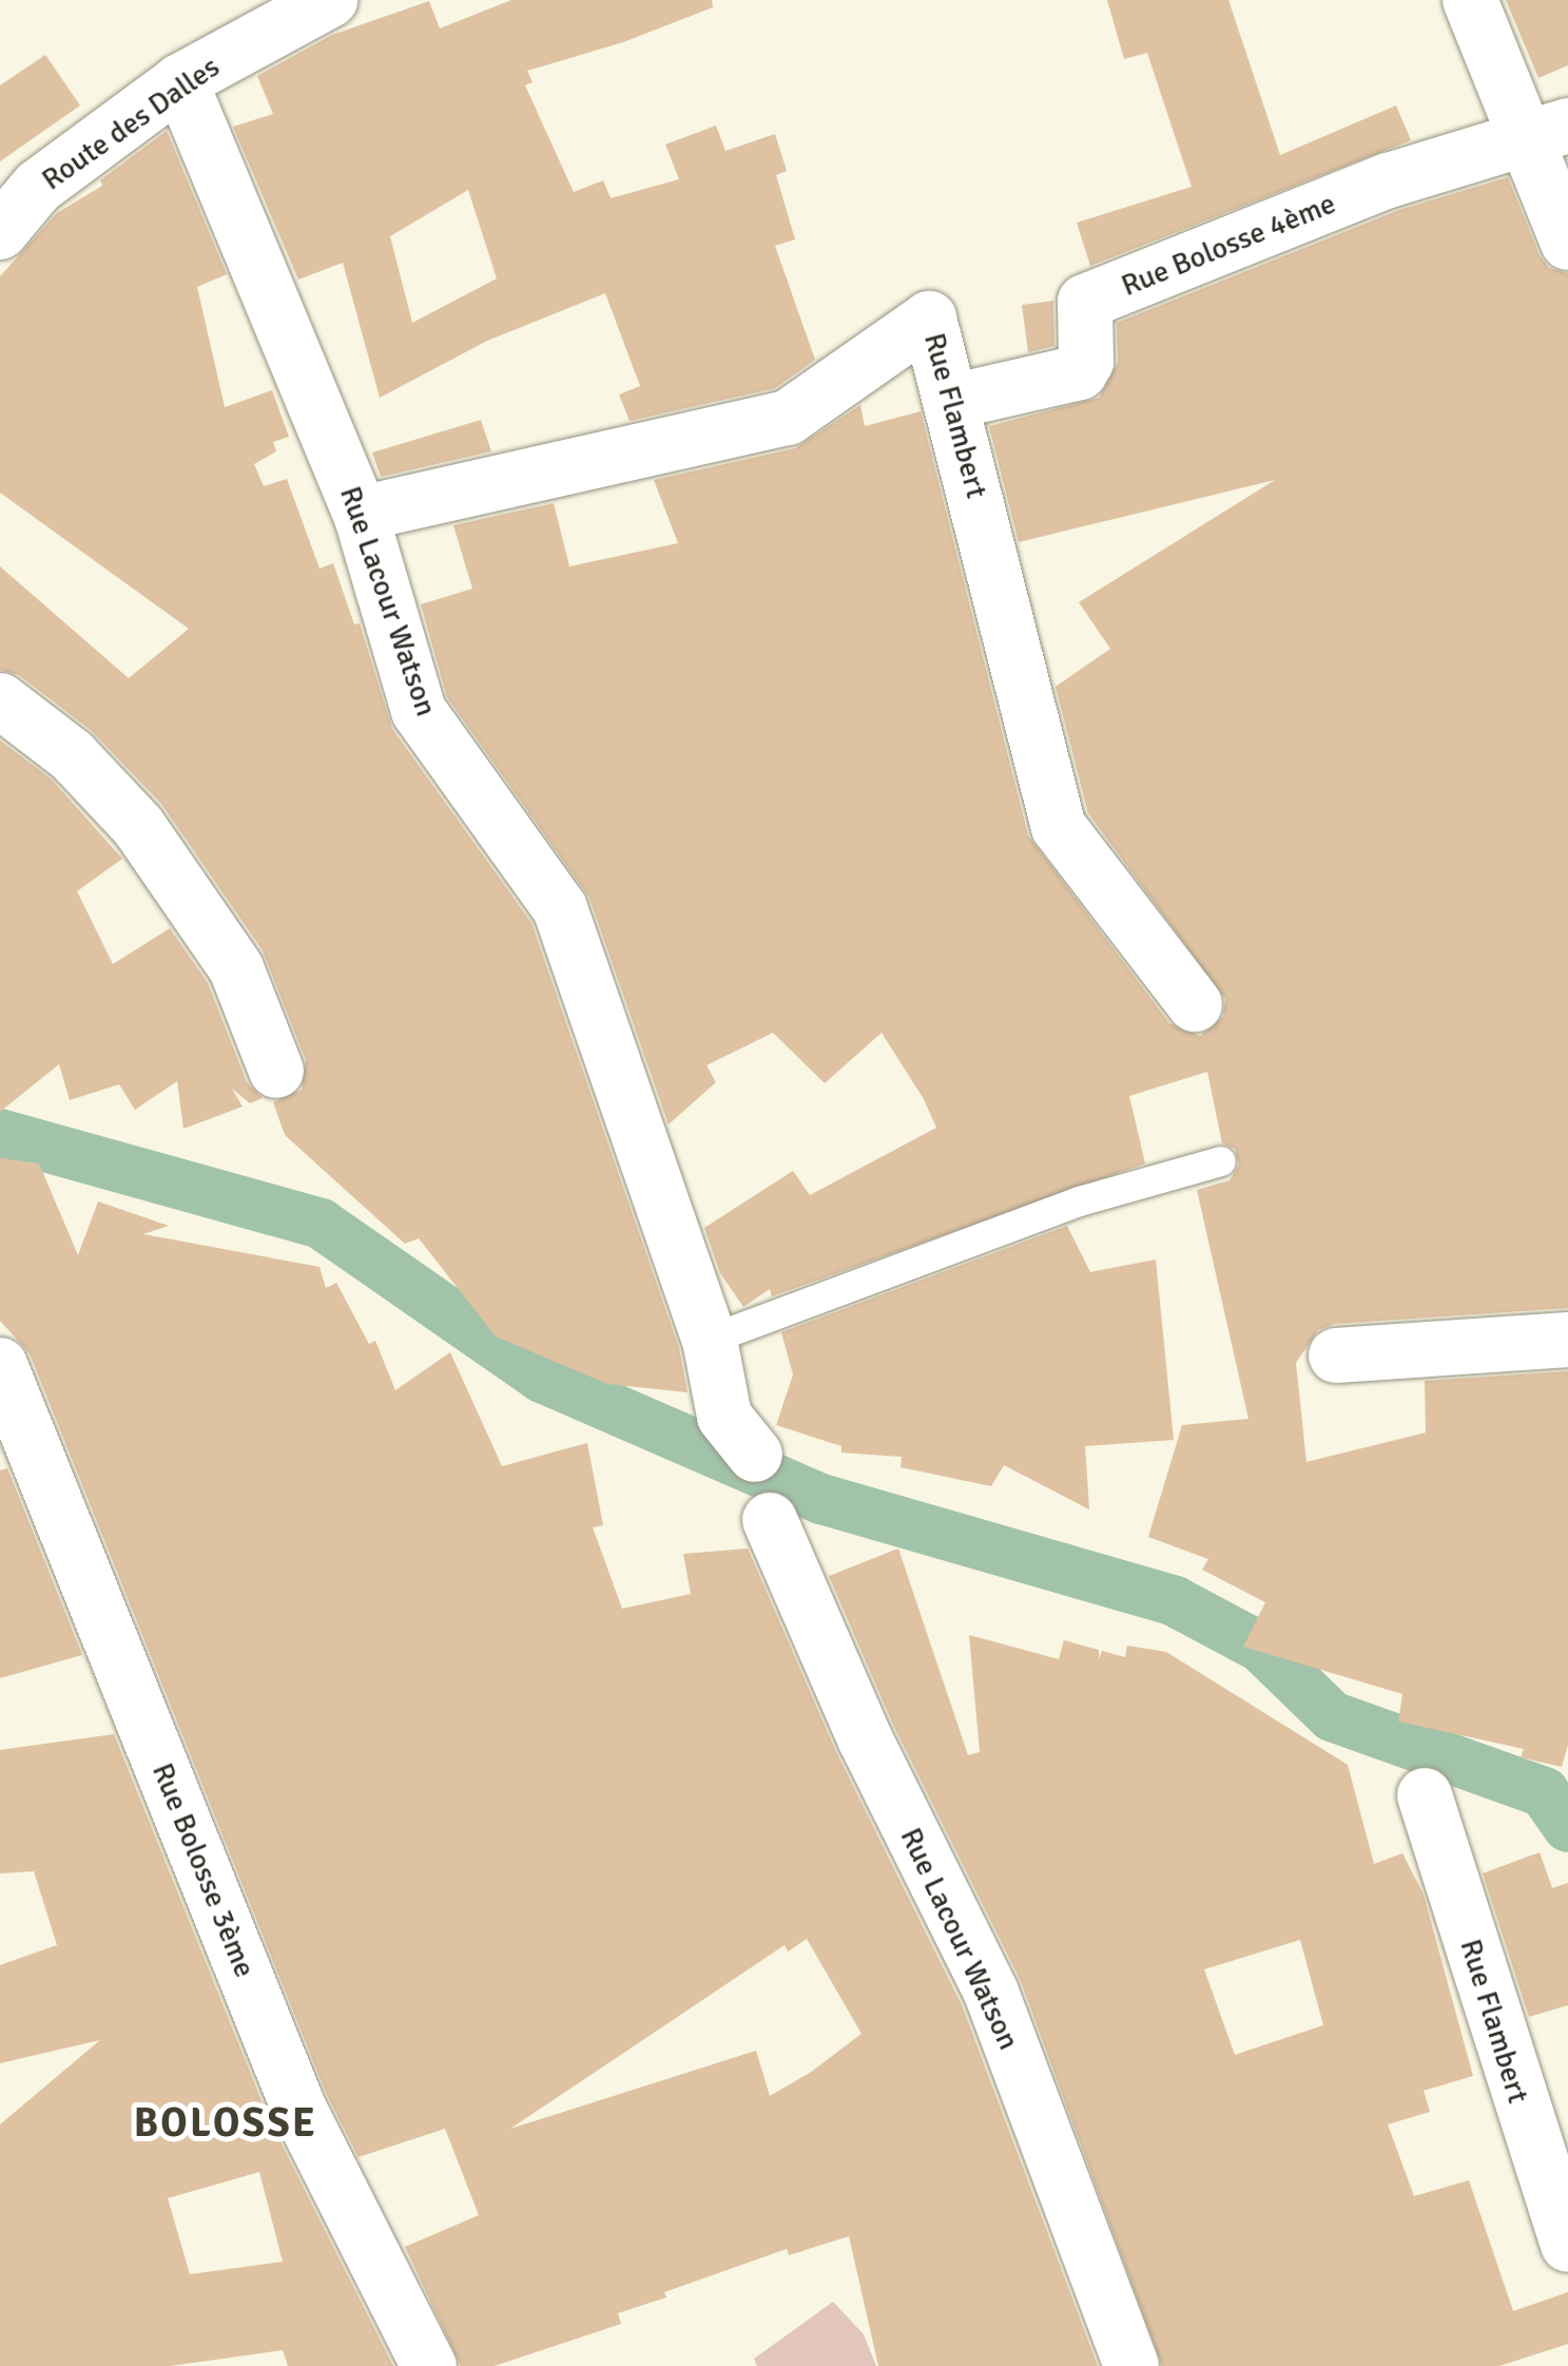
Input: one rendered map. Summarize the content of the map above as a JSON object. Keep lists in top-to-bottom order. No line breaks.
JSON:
{"streets":{"street":["Route des Dalles","Rue Bolosse 4ème","Rue Flambert","Rue Lacour Watson","Rue Bolosse 3ème"]},"crossings":[["Route des Dalles","Rue Lacour Watson"],["Rue Bolosse 4ème","Rue Flambert"],["Rue Flambert","Rue Lacour Watson"]],"districts":["BOLOSSE"]}
